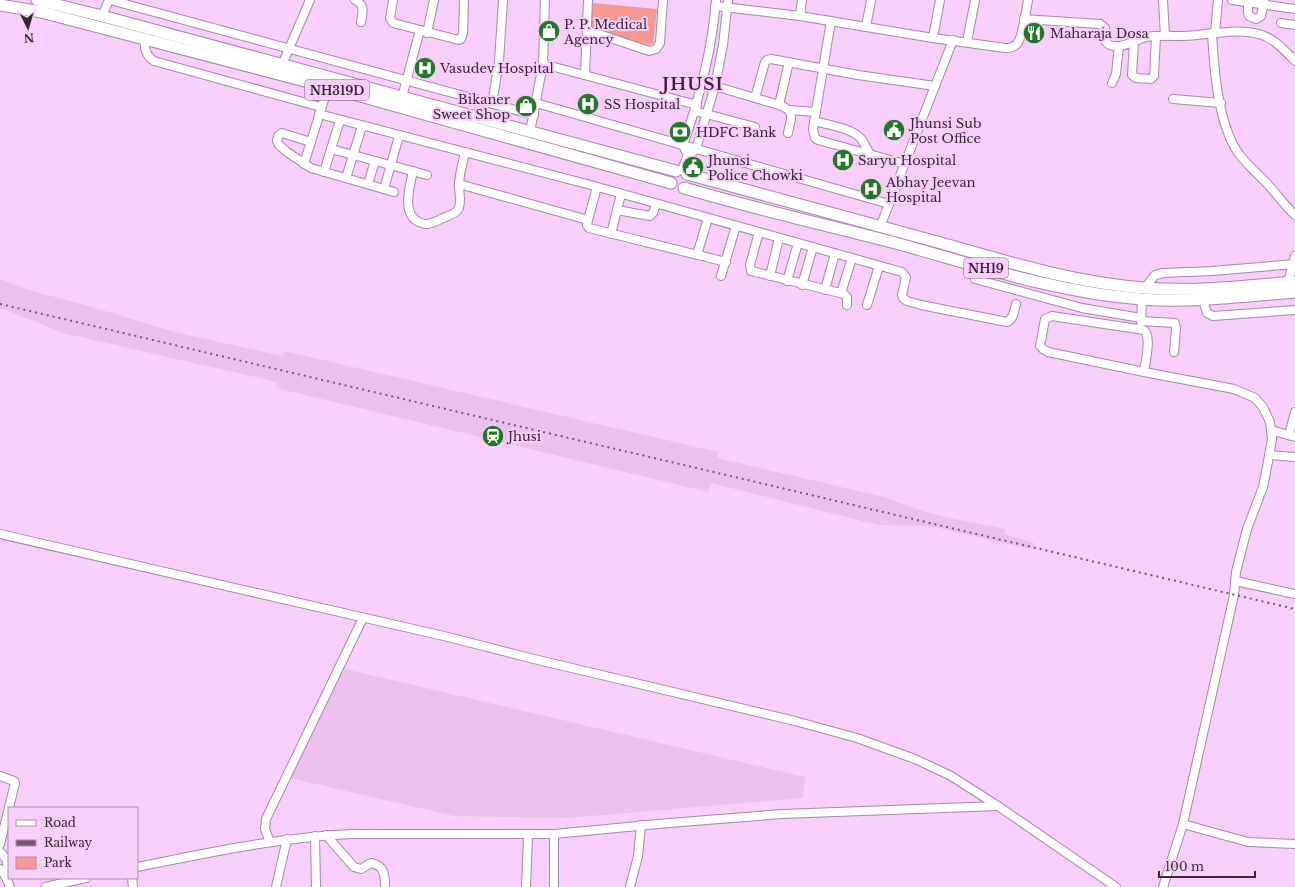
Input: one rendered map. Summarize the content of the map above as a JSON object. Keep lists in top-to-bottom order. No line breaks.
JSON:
{"streets":{"highway":["NH319D","NH19"]},"crossings":[["NH319D","NH19"]],"districts":["JHUSI"],"places":{"shop":["P. P. Medical Agency","Bikaner Sweet Shop"],"restaurant":["Maharaja Dosa"],"hospital":["Vasudev Hospital","SS Hospital","Saryu Hospital","Abhay Jeevan Hospital"],"public building":["Jhunsi Sub Post Office","Jhunsi Police Chowki"],"bank":["HDFC Bank"],"station":["Jhusi"]},"legend":["Road","Railway","Park"],"scale_bar":"100 m","north":"bottom"}
